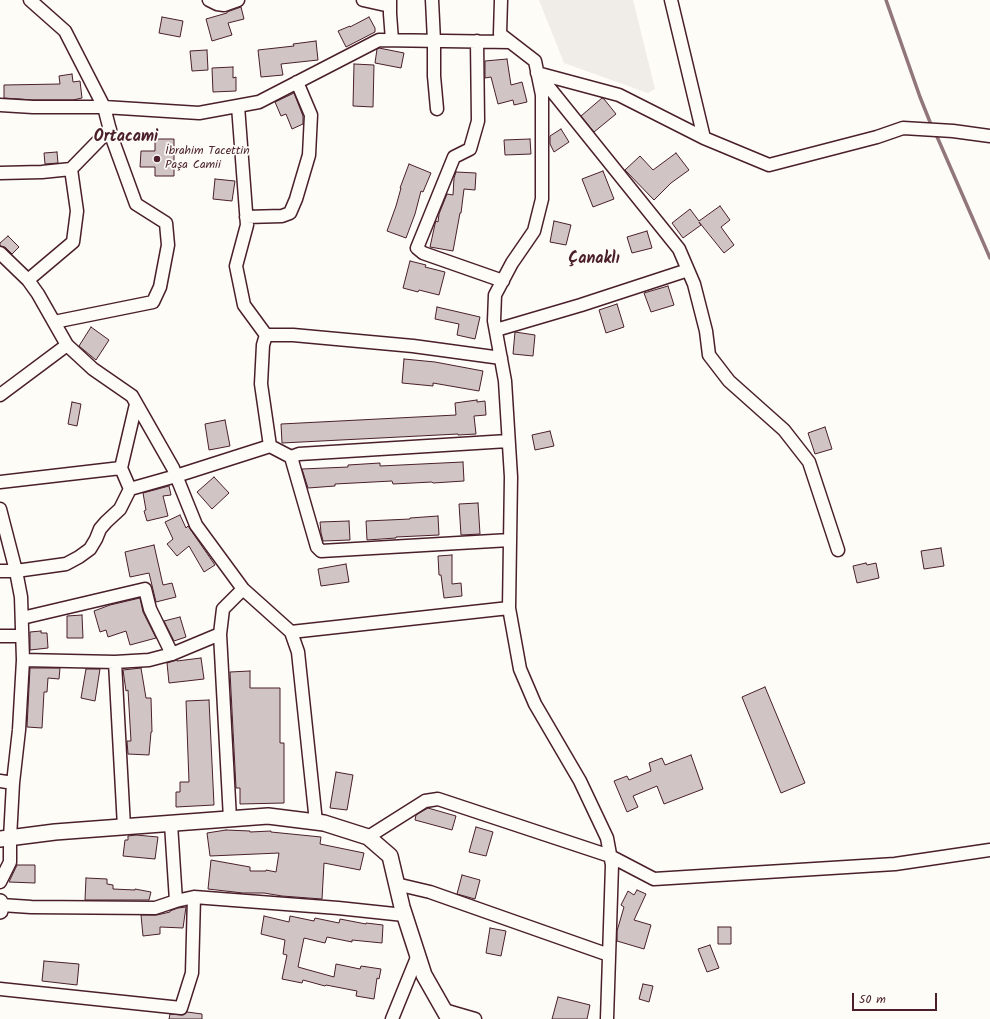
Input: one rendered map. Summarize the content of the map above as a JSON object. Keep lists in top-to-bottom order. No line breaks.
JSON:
{"districts":["Ortacami","Çanaklı"],"places":["İbrahim Tacettin Paşa Camii"],"scale_bar":"50 m"}
